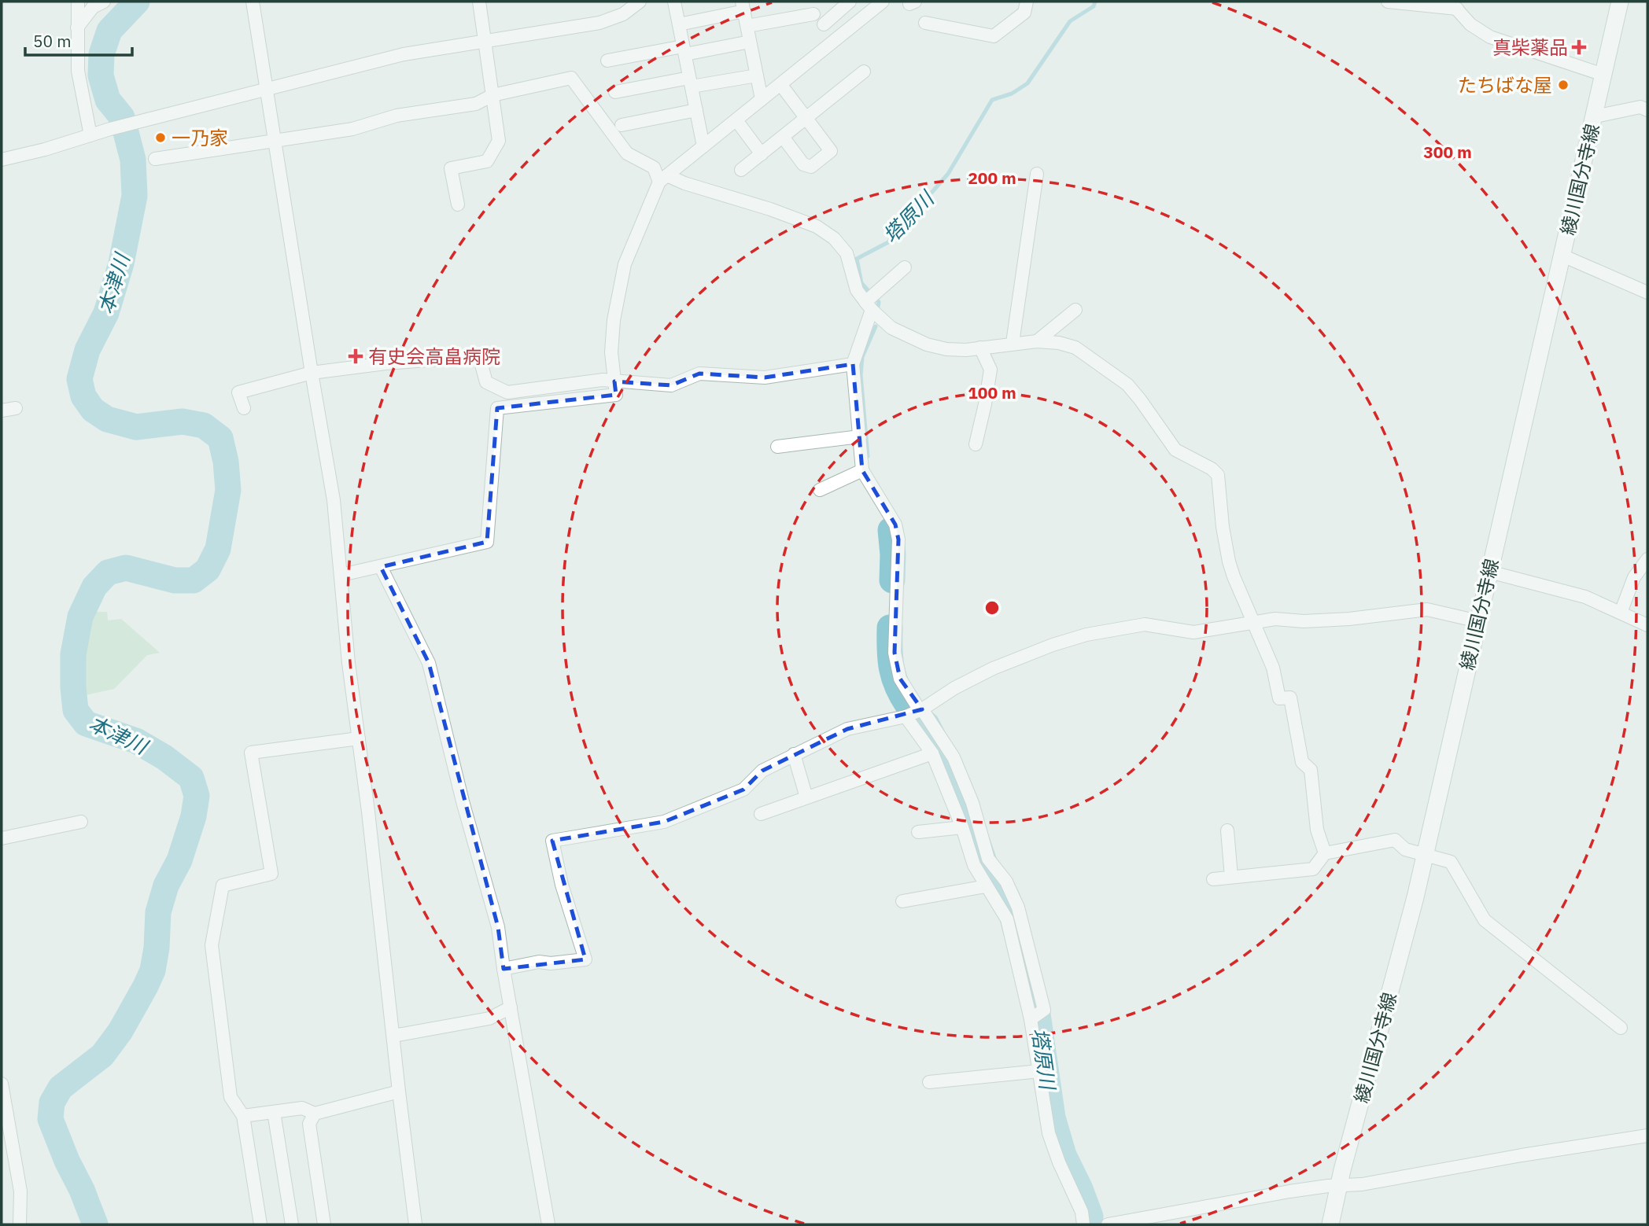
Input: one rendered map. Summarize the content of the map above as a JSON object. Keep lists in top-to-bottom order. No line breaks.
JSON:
{"streets":{"main road":["綾川国分寺線"]},"water":["塔原川","本津川"],"places":{"health":["真柴薬品","有史会高畠病院"],"other":["たちばな屋","一乃家"]},"scale_bar":"50 m","rings":["300 m","200 m","100 m"]}
